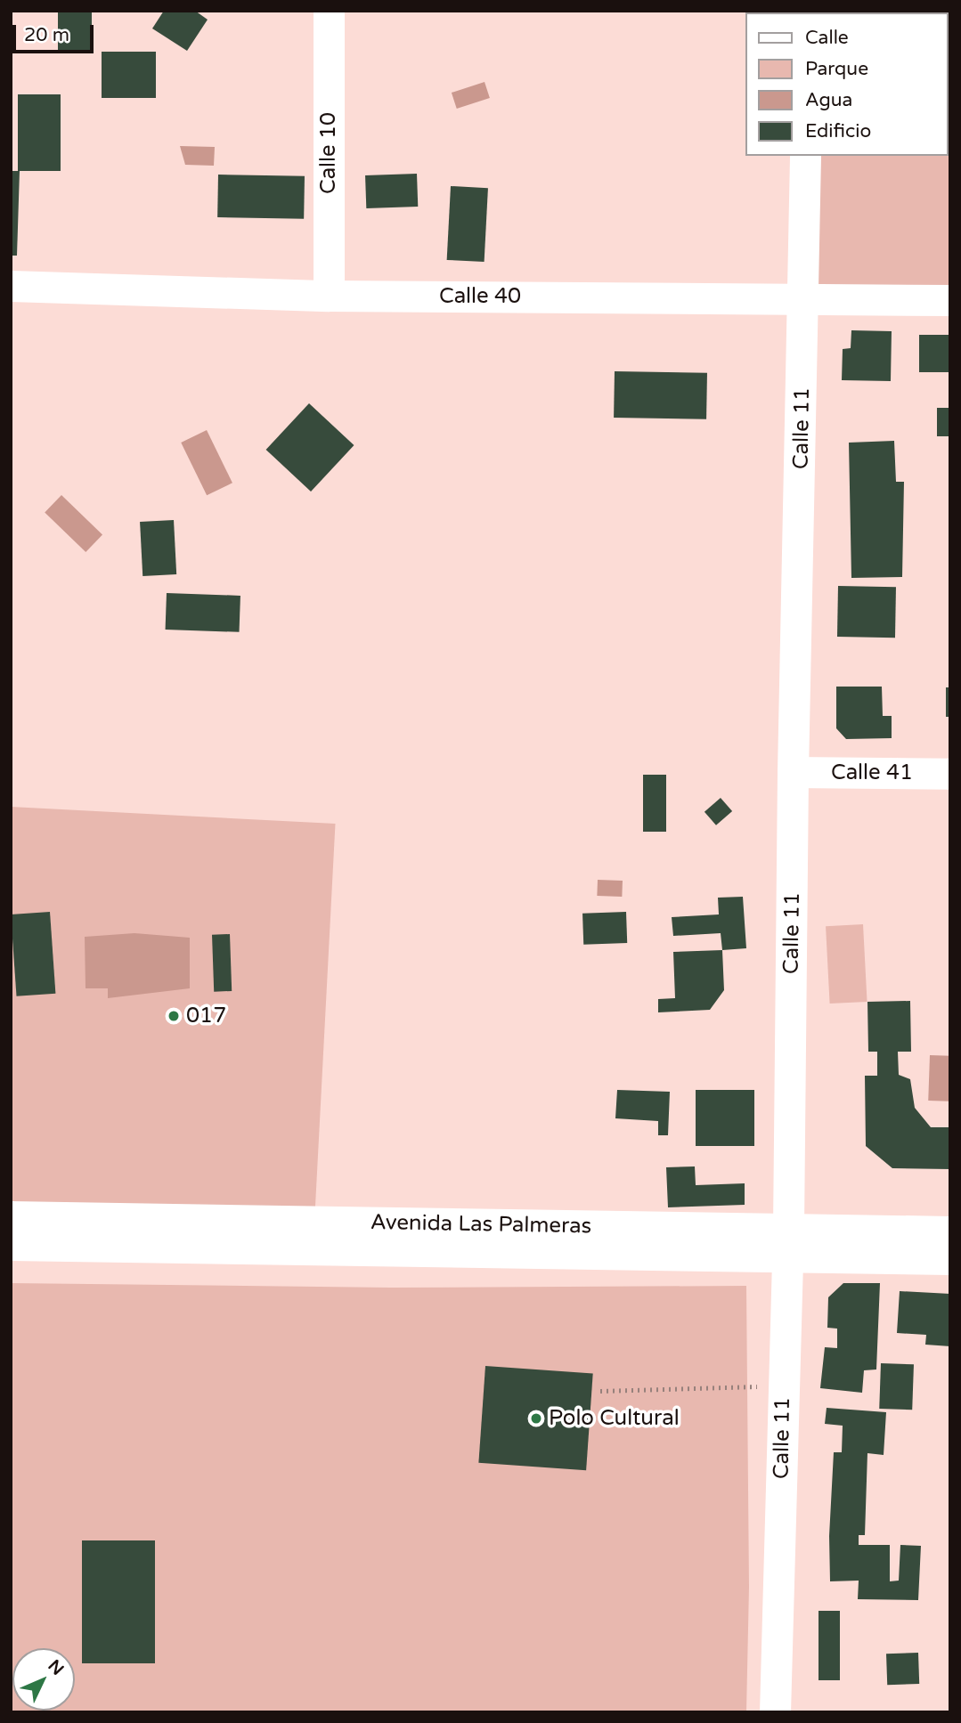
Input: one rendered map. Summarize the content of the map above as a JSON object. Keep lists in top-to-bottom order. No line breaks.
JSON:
{"streets":{"main road":["Avenida Las Palmeras"],"street":["Calle 10","Calle 40","Calle 11","Calle 41"]},"crossings":[["Calle 10","Calle 40"],["Calle 40","Calle 11"],["Calle 11","Calle 41"],["Calle 11","Avenida Las Palmeras"]],"places":["017","Polo Cultural"],"legend":["Calle","Parque","Agua","Edificio"],"scale_bar":"20 m","north":"top right"}
